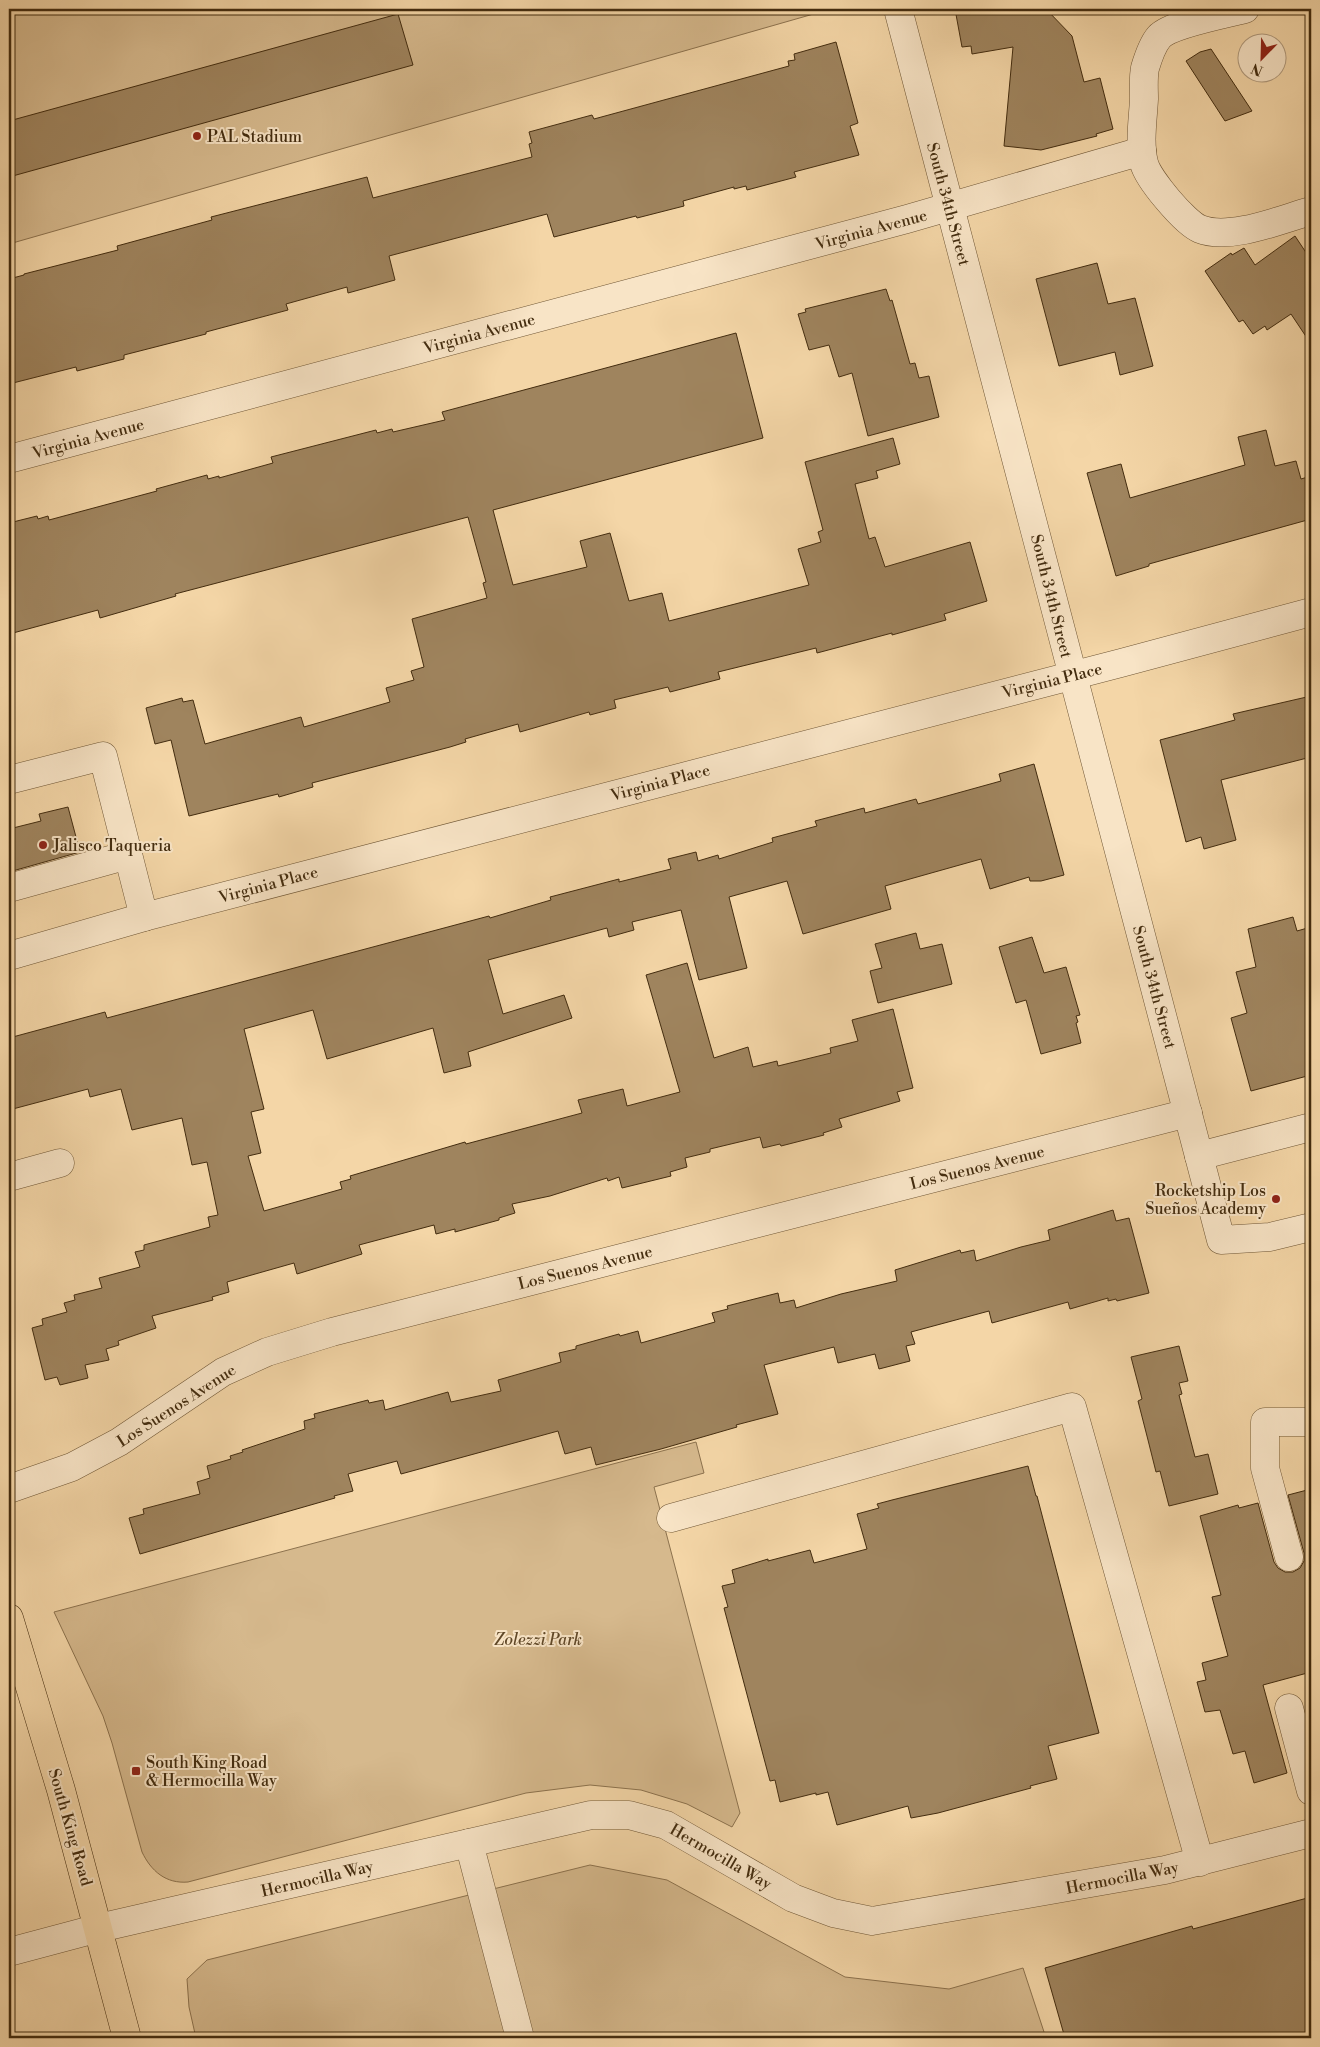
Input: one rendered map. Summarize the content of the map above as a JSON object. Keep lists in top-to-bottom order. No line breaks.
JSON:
{"streets":{"main road":["South King Road"],"street":["South 34th Street","Virginia Avenue","Virginia Place","Los Suenos Avenue","Hermocilla Way"]},"crossings":[["South 34th Street","Virginia Avenue"],["South 34th Street","Virginia Place"],["South 34th Street","Los Suenos Avenue"],["South King Road","Hermocilla Way"]],"parks":["Zolezzi Park"],"places":{"other":["PAL Stadium","Jalisco Taqueria","Rocketship Los Sueños Academy"],"transit":["South King Road & Hermocilla Way"]},"north":"bottom left"}
